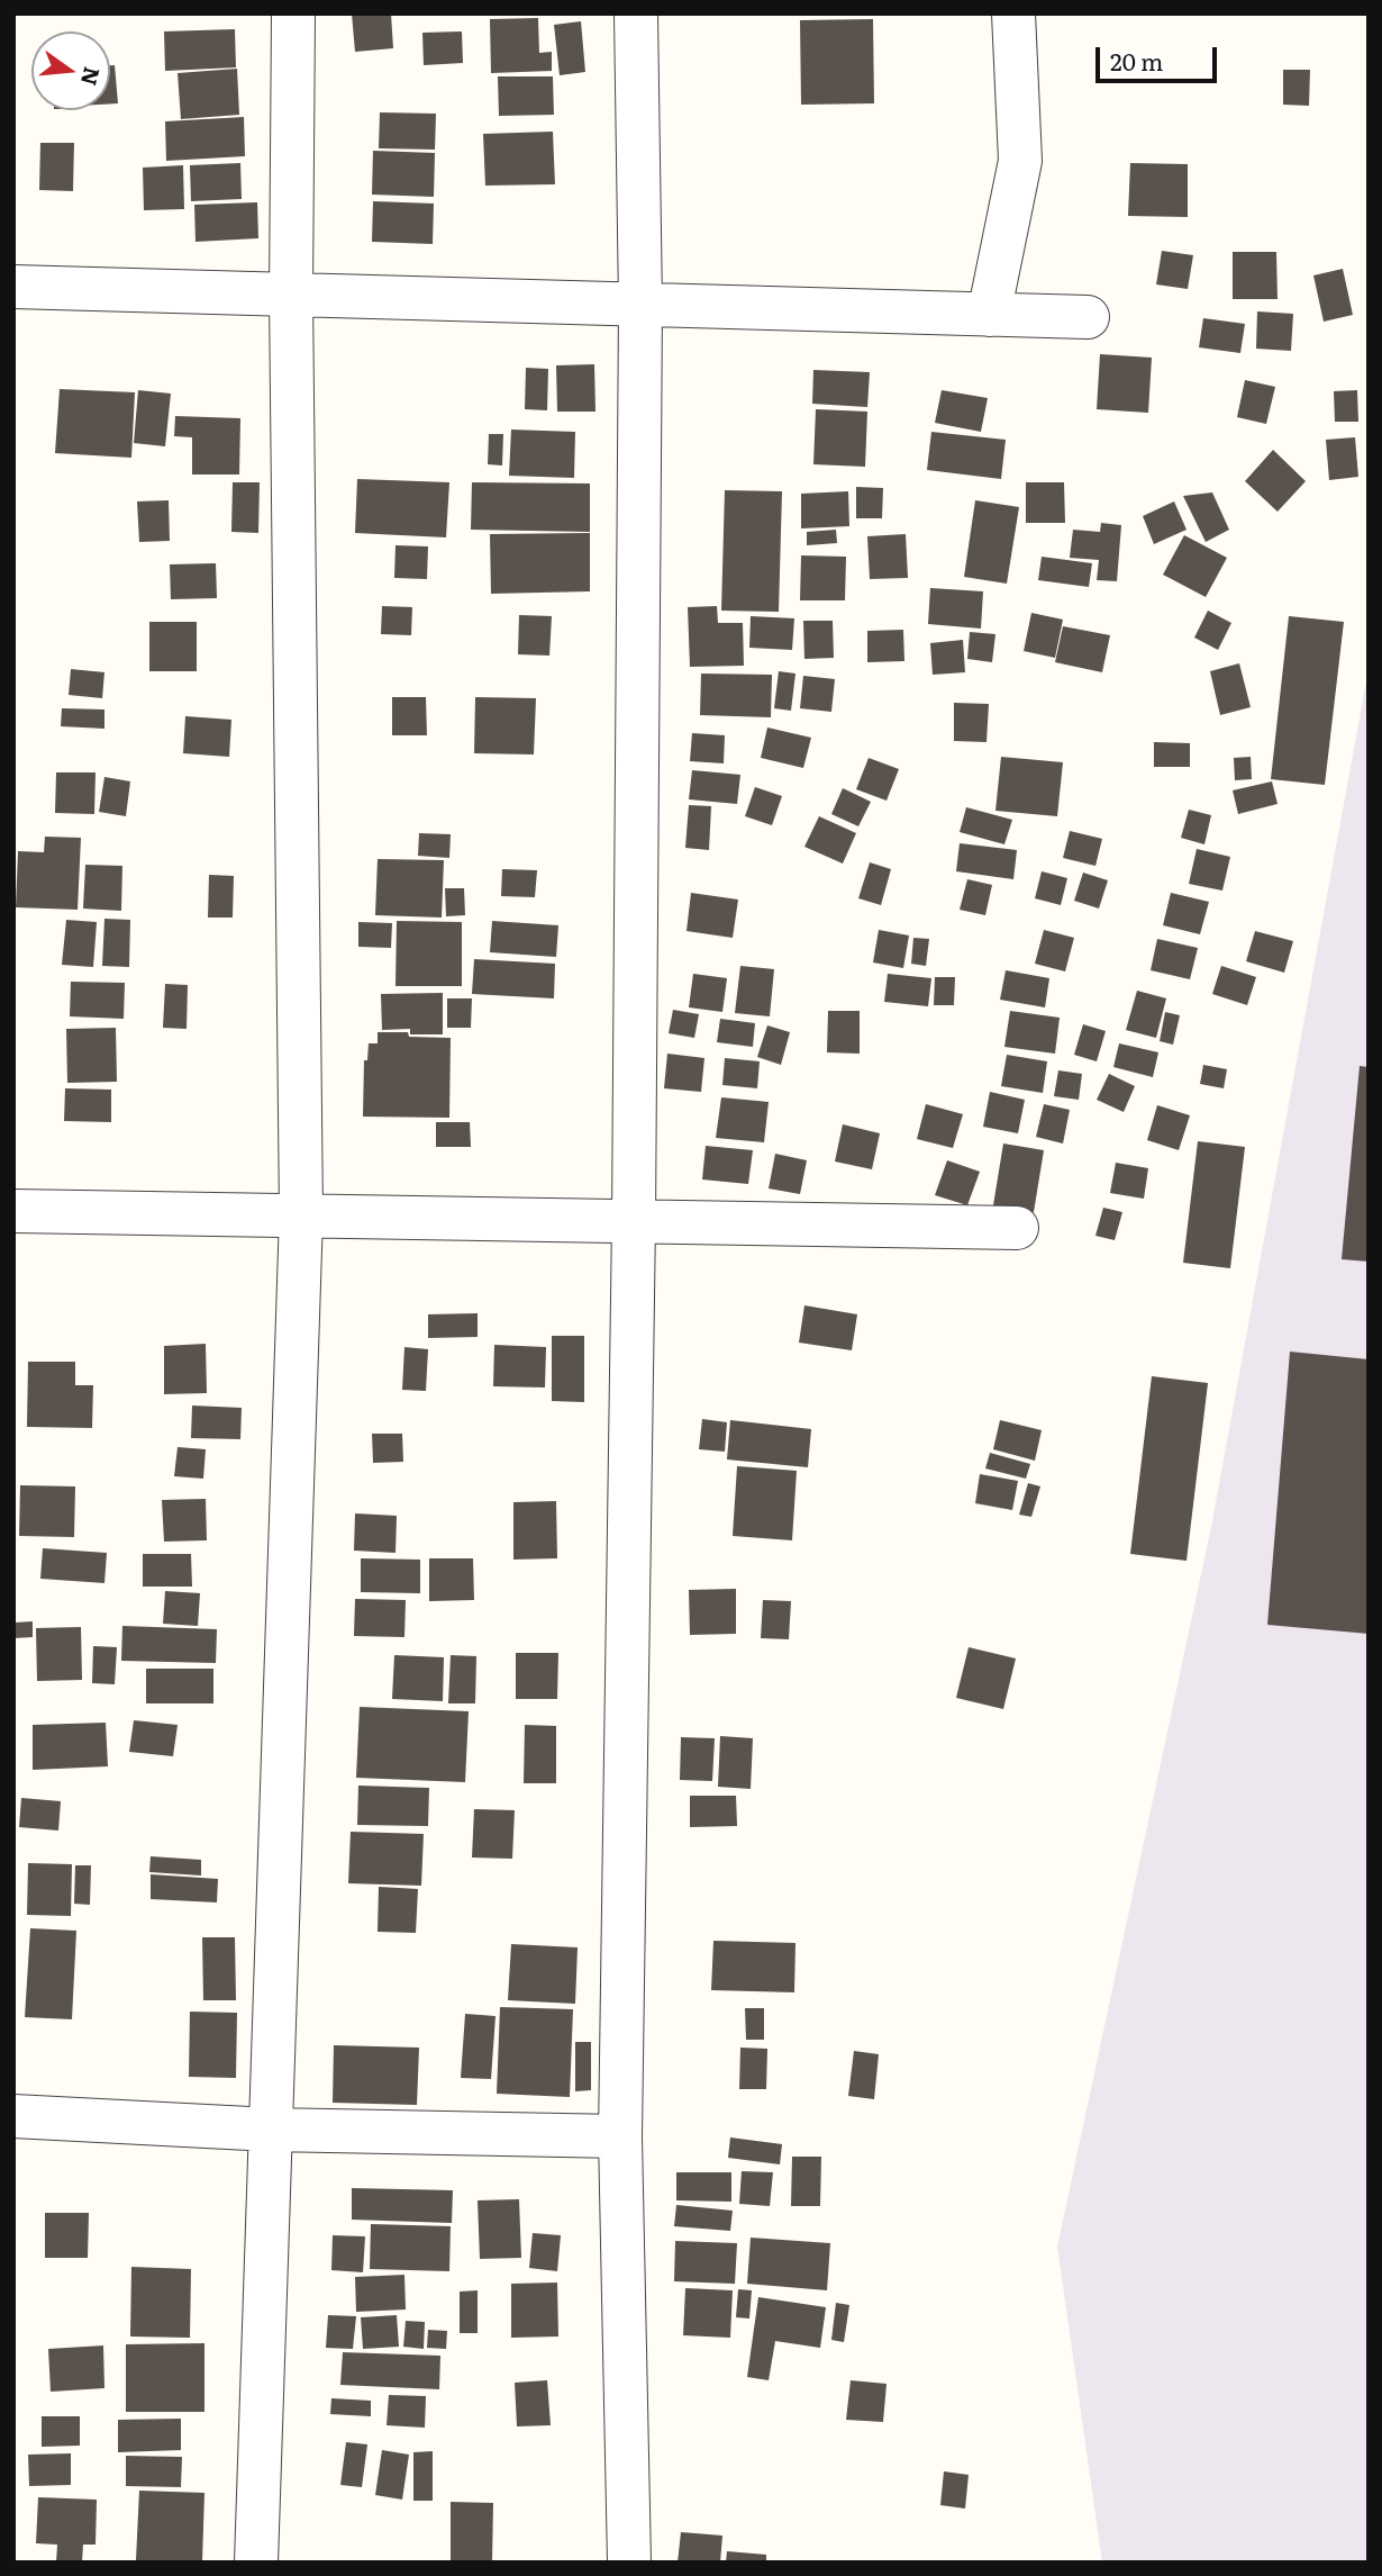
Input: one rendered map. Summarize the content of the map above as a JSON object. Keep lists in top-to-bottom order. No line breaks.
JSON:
{"scale_bar":"20 m","north":"right"}
